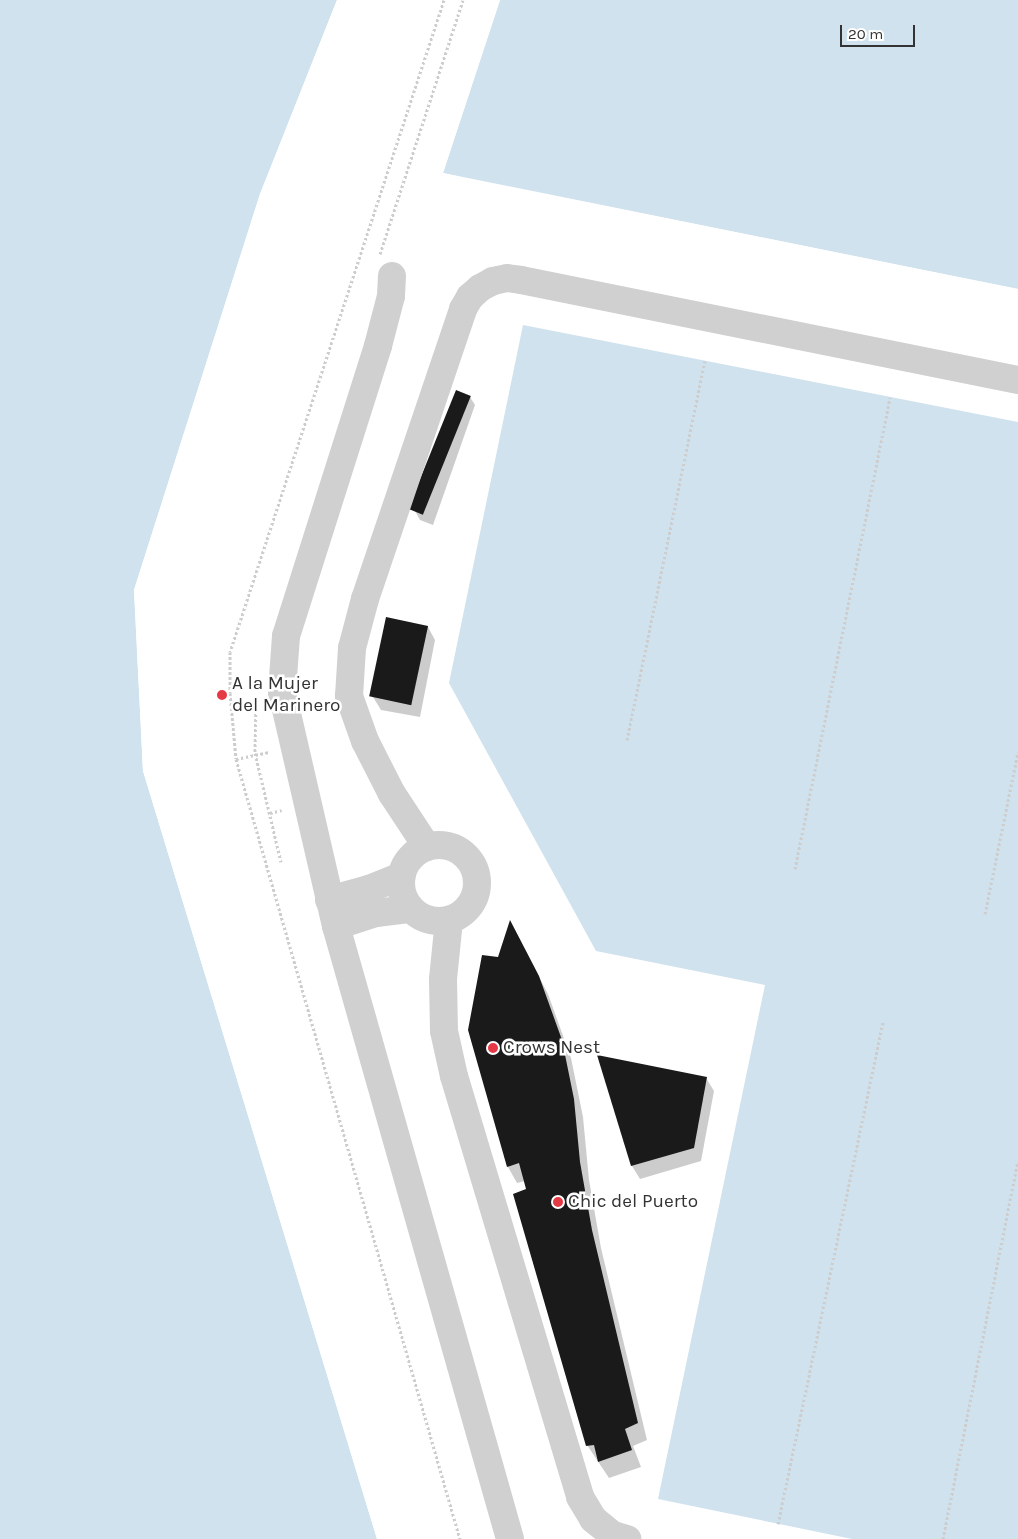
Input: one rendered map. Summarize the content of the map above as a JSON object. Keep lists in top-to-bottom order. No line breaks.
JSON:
{"places":["A la Mujer del Marinero","Crows Nest","Chic del Puerto"],"scale_bar":"20 m"}
